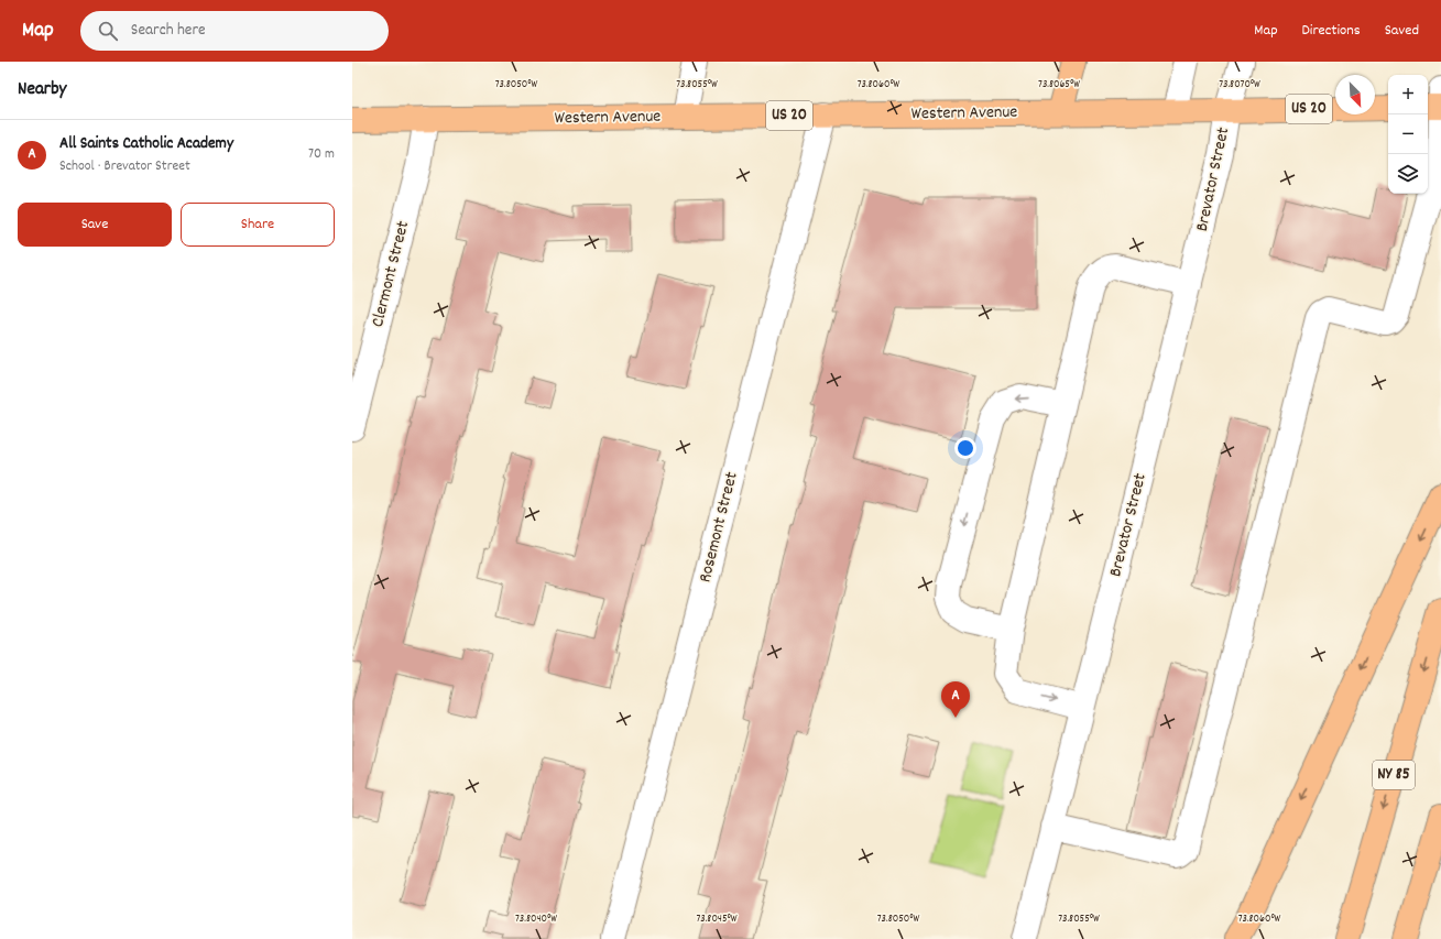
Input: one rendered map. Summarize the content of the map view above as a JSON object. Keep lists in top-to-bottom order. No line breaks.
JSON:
{"streets":{"main road":["US 20","Western Avenue","NY 85"],"street":["Brevator Street","Clermont Street","Rosemont Street"]},"crossings":[["Western Avenue","Brevator Street"],["Western Avenue","Clermont Street"],["Western Avenue","Rosemont Street"]],"north":"bottom right","page":{"header":"Map","search":"Search here","nav":["Map","Directions","Saved"],"heading":"Nearby","map_buttons":["+","−"],"list":[{"mark":"A","name":"All Saints Catholic Academy","note":"School · Brevator Street","value":"70 m"}],"buttons":["Save","Share"],"pins":"A"},"coordinates":["73.8050°W","73.8055°W","73.8060°W","73.8065°W","73.8070°W","73.8040°W","73.8045°W"]}
